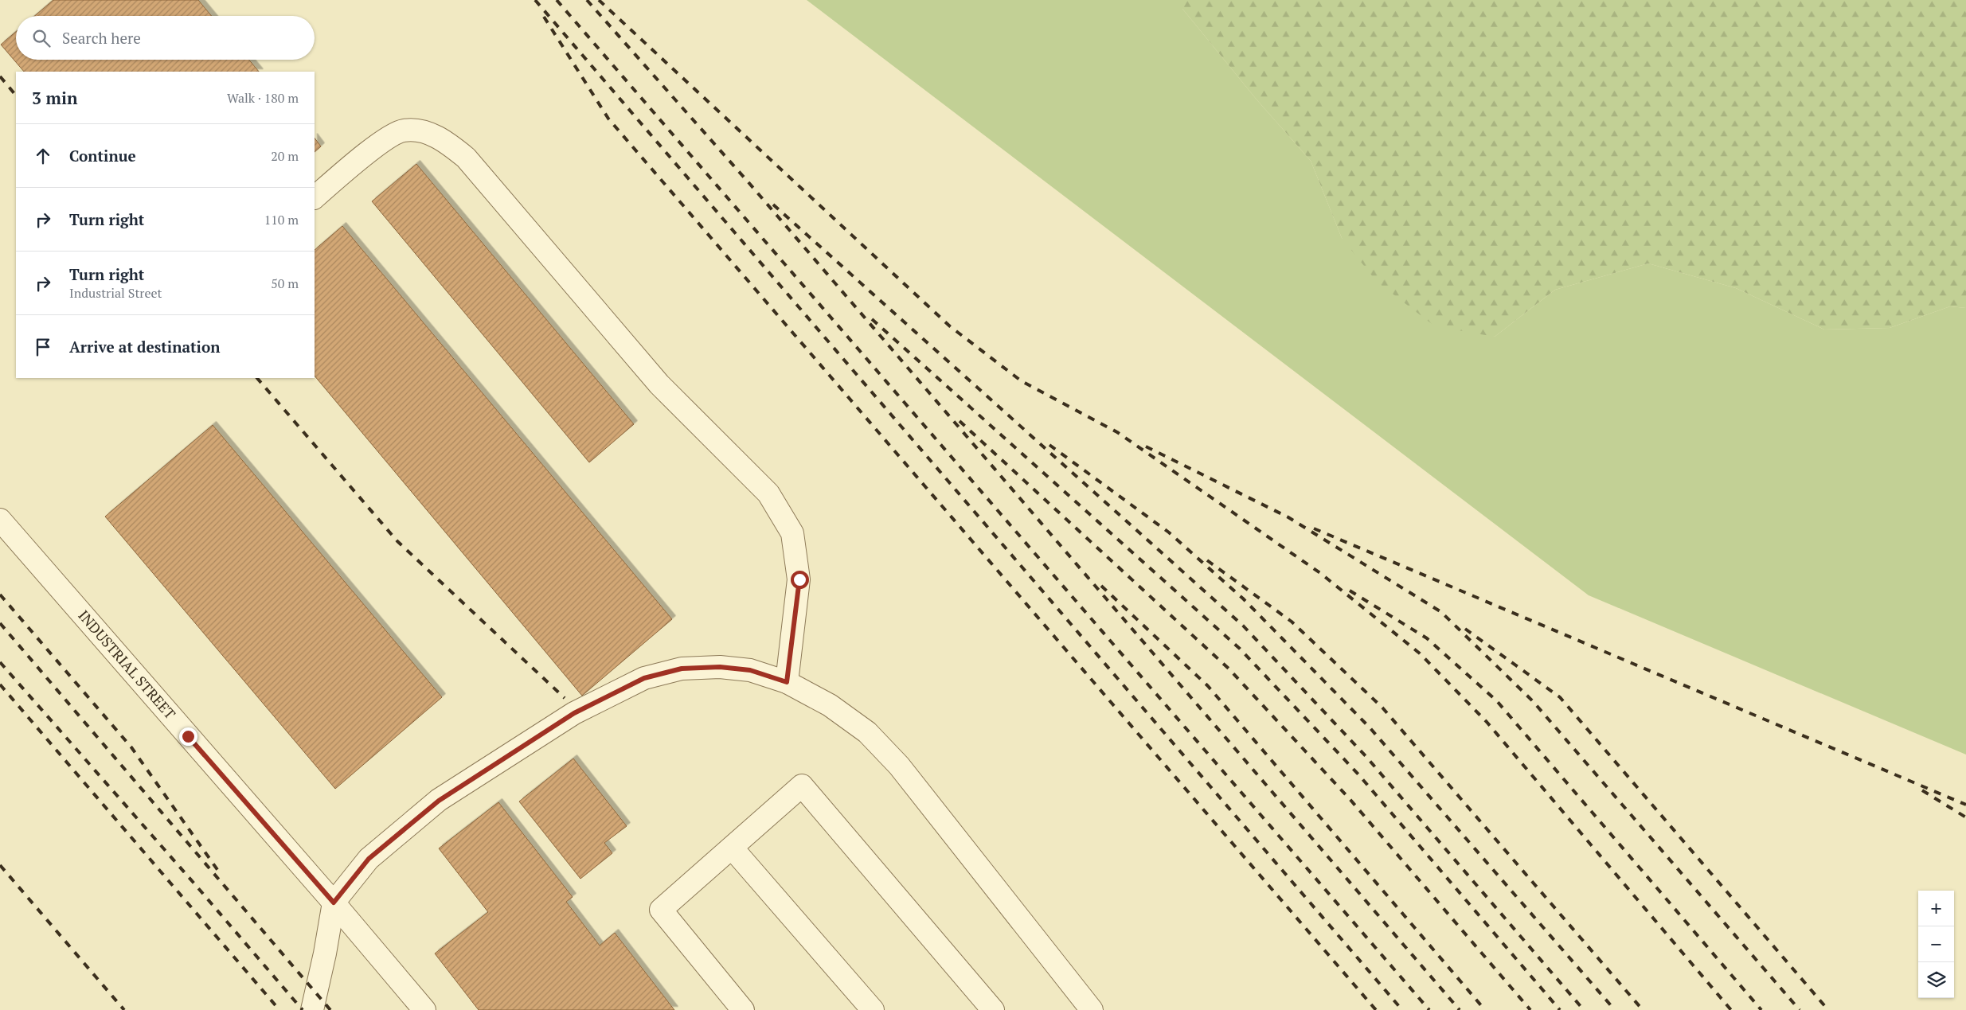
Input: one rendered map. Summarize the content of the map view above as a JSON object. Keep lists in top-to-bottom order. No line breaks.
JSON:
{"streets":{"street":["INDUSTRIAL STREET"]},"page":{"search":"Search here","heading":["3 min","Walk · 180 m"],"list":[["Continue","20 m"],["Turn right","110 m"],["Turn right","Industrial Street","50 m"],"Arrive at destination"],"map_buttons":["+","−"]}}
